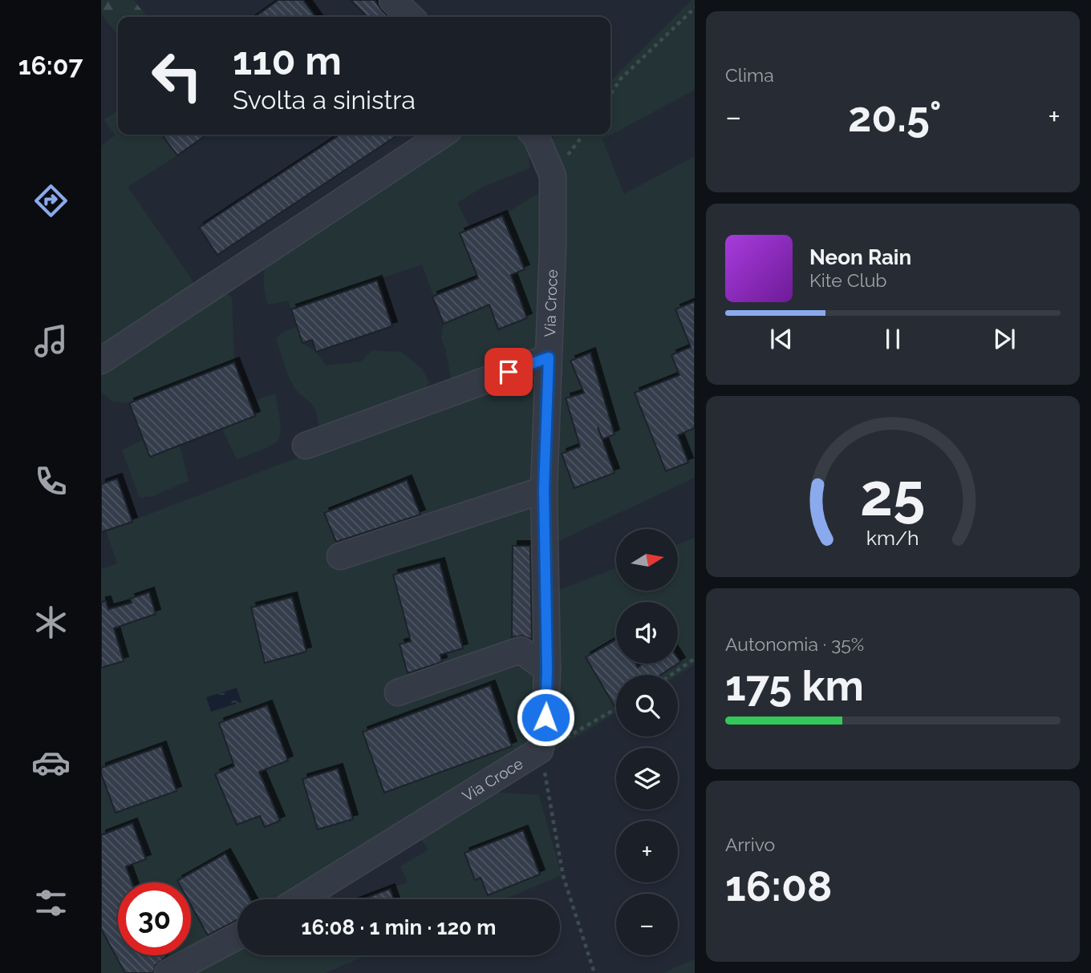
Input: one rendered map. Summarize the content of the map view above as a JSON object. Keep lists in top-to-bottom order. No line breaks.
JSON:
{"streets":{"street":["Via Croce"]},"north":"right","page":{"tabs":"16:07","tile":["Clima",["Autonomia · 35%","175 km"],["Arrivo","16:08"]],"turn":["110 m","Svolta a sinistra"],"heat":["−","20.5°","+"],"song":["Neon Rain","Kite Club"],"map_buttons":["+","−"],"limit":"30","trip":"16:08 · 1 min · 120 m","gauge":["25","km/h"]}}
